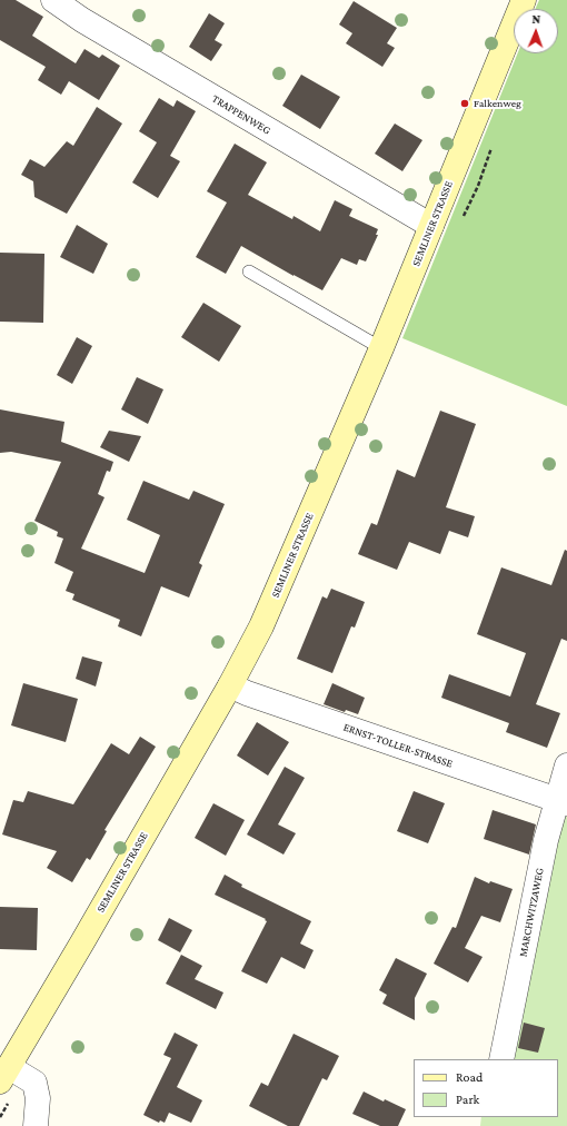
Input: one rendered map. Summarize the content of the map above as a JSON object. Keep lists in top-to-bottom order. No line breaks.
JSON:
{"streets":{"street":["TRAPPENWEG","SEMLINER STRASSE","ERNST-TOLLER-STRASSE","MARCHWITZAWEG"]},"crossings":[["TRAPPENWEG","SEMLINER STRASSE"],["SEMLINER STRASSE","ERNST-TOLLER-STRASSE"],["ERNST-TOLLER-STRASSE","MARCHWITZAWEG"]],"places":["Falkenweg"],"legend":["Road","Park"],"north":"top"}
